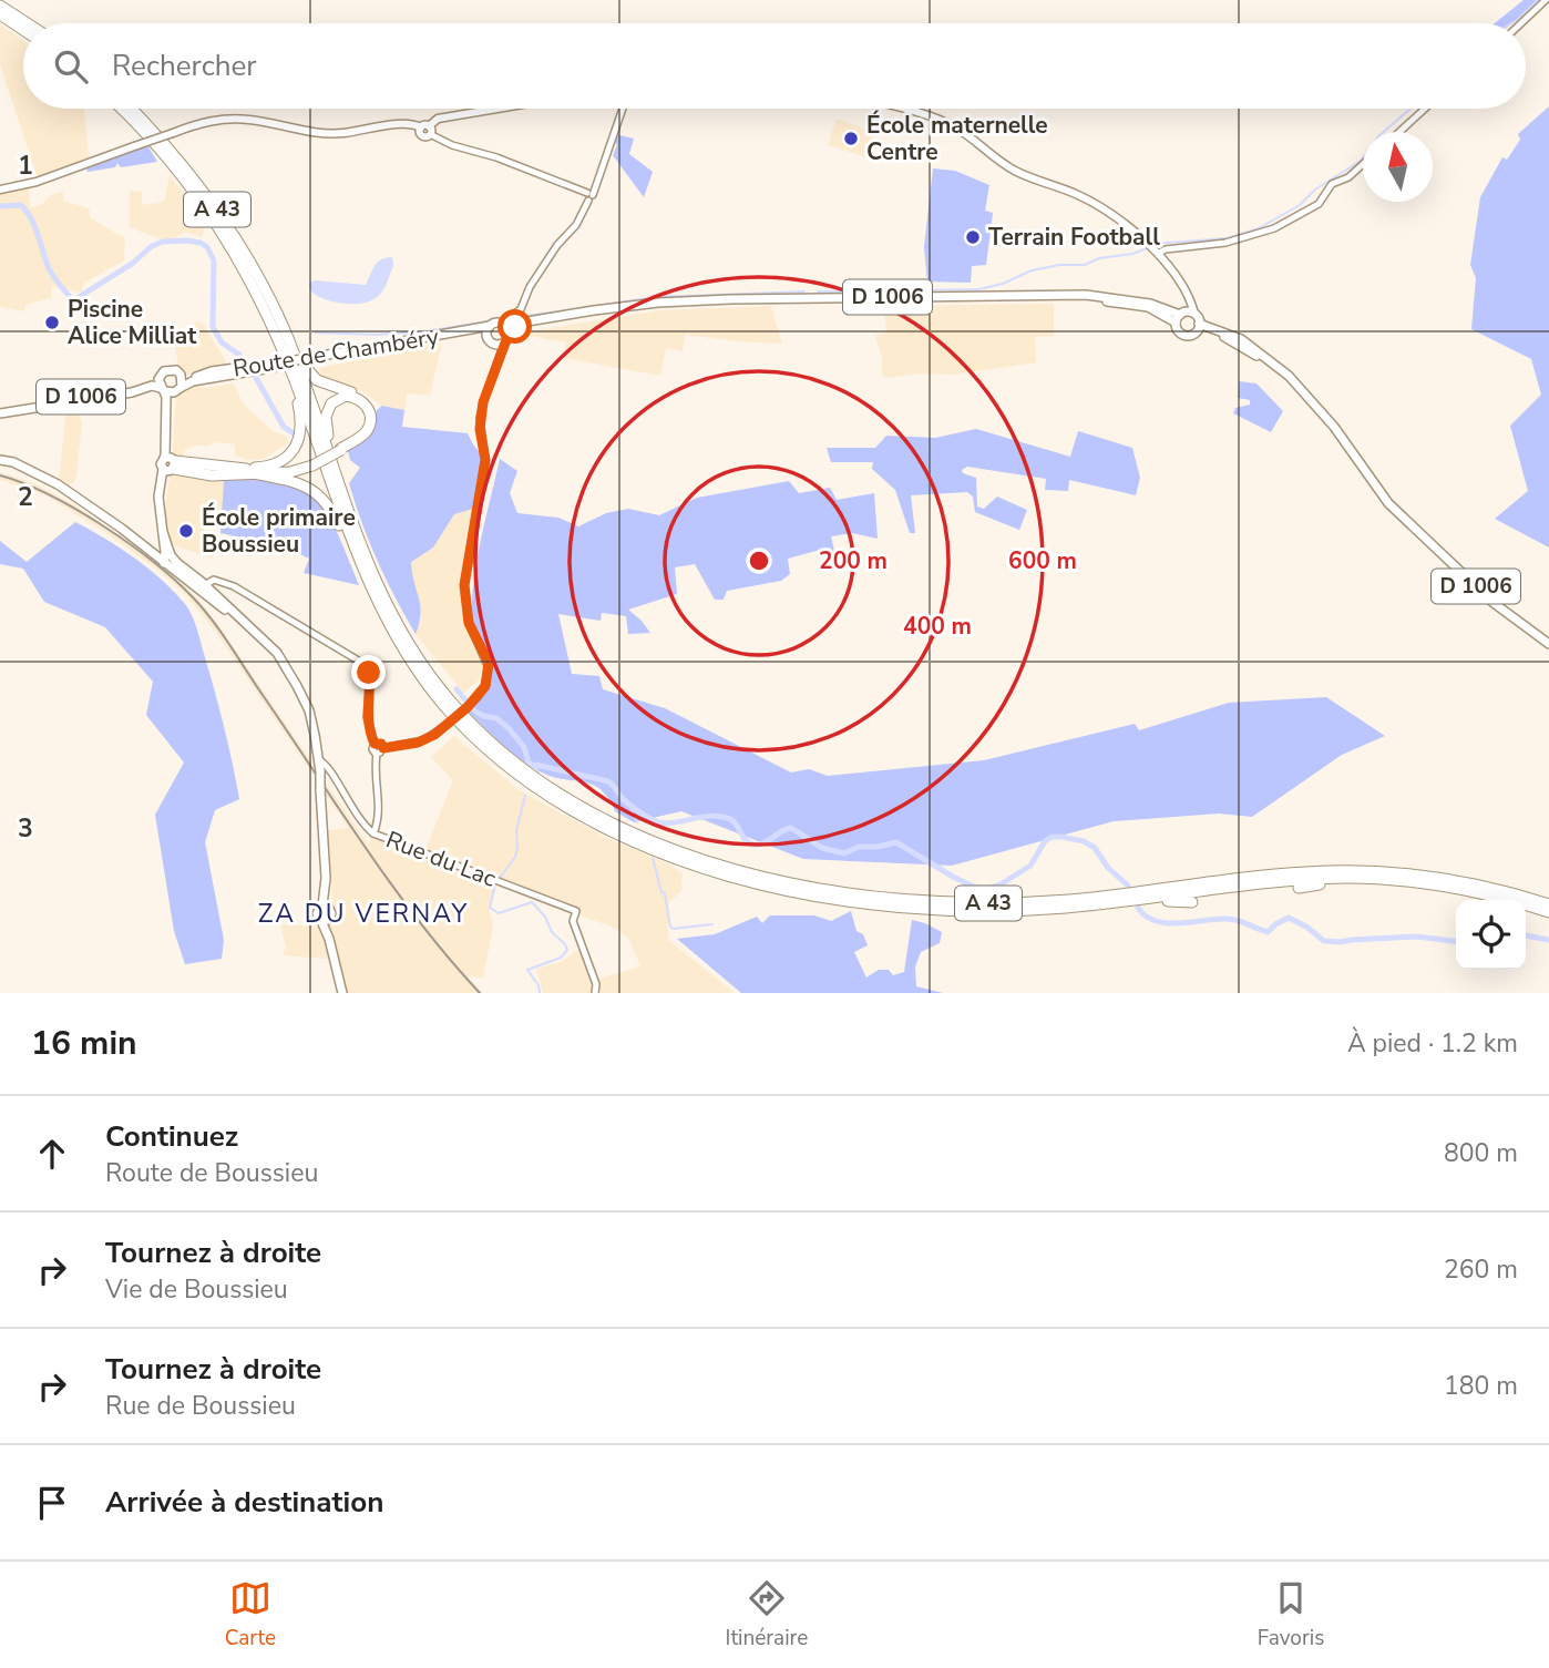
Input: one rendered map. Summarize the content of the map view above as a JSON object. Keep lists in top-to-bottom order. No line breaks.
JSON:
{"streets":{"highway":["A 43"],"main road":["D 1006","Route de Chambéry"],"street":["Rue du Lac"]},"crossings":[["D 1006","Route de Chambéry"]],"districts":["ZA DU VERNAY"],"places":["École maternelle Centre","Terrain Football","Piscine Alice Milliat","École primaire Boussieu"],"north":"top","page":{"search":"Rechercher","heading":["16 min","À pied · 1.2 km"],"list":[["Continuez","Route de Boussieu","800 m"],["Tournez à droite","Vie de Boussieu","260 m"],["Tournez à droite","Rue de Boussieu","180 m"],"Arrivée à destination"],"nav":["Carte","Itinéraire","Favoris"]},"grid":{"rows":["1","2","3"]},"rings":["200 m","600 m","400 m"]}
